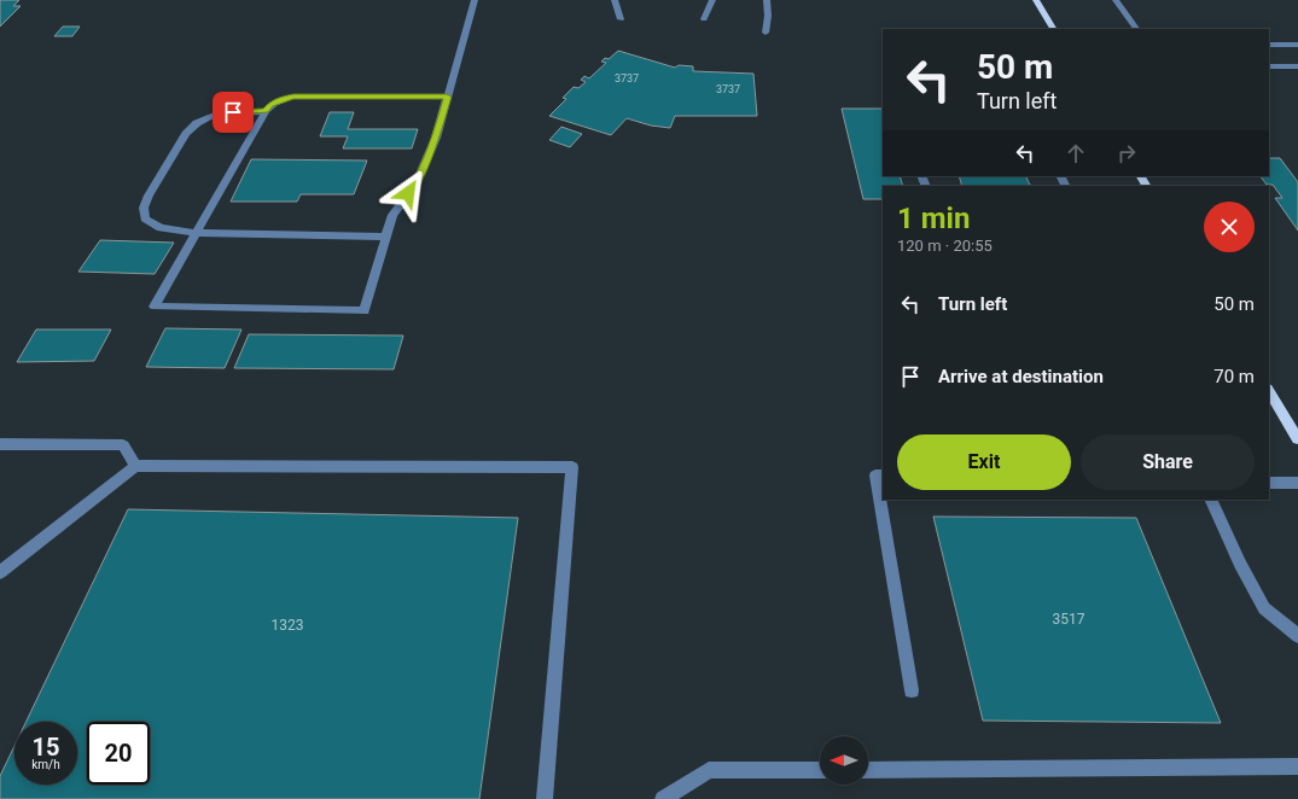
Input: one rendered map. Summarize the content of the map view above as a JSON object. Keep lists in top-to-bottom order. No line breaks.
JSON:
{"house_numbers":["3737","3737","3517","1323"],"north":"left","page":{"turn":["50 m","Turn left"],"heading":["1 min","120 m · 20:55"],"list":[{"name":"Turn left","value":"50 m"},{"name":"Arrive at destination","value":"70 m"}],"buttons":["Exit","Share"],"speed":"15 km/h","limit":"20"}}
